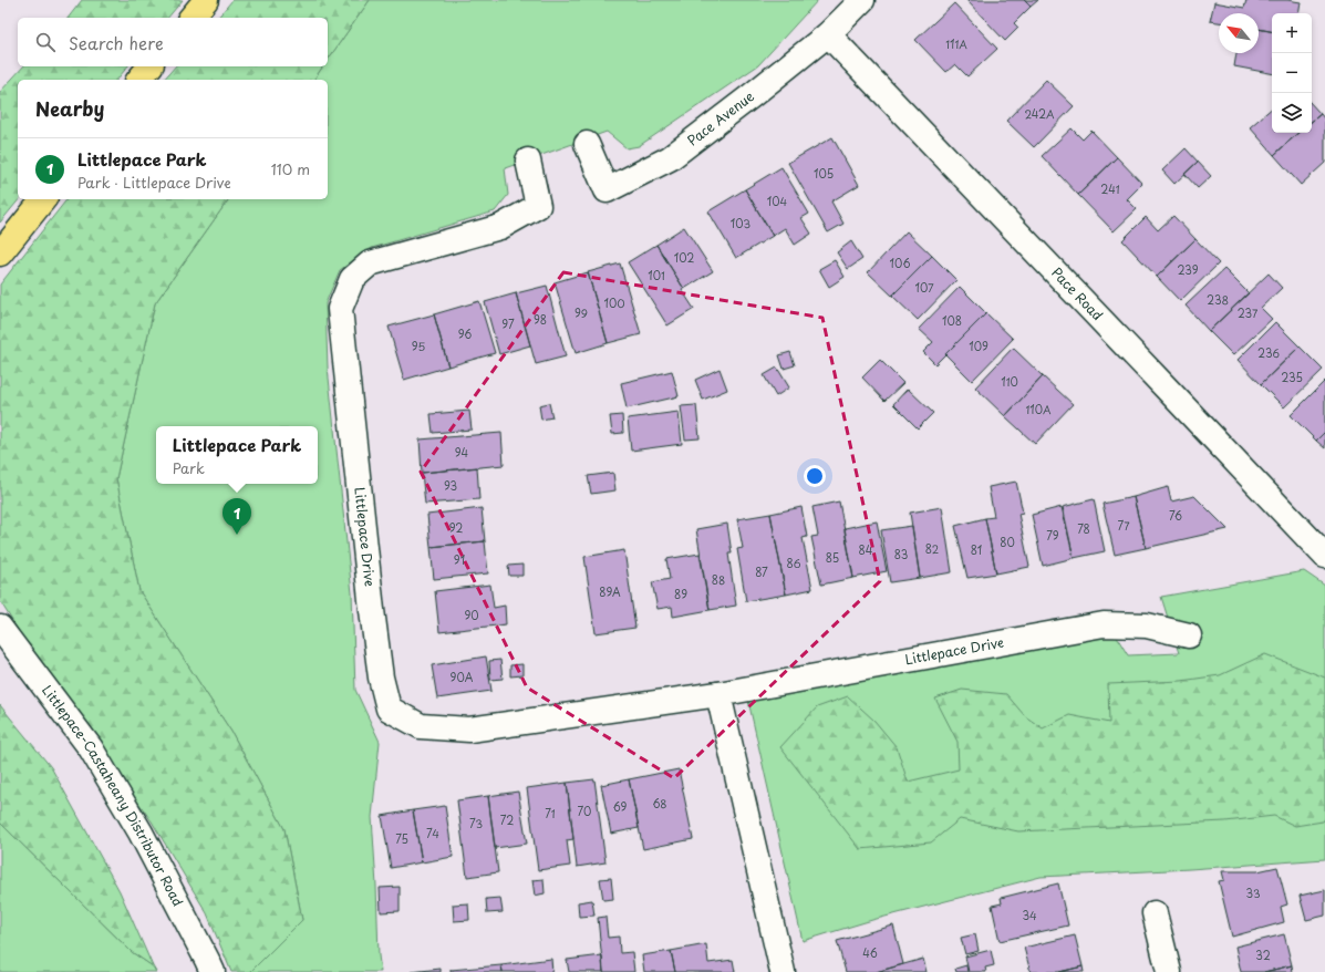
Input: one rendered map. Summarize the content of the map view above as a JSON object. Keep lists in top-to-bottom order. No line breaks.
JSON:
{"streets":{"street":["Pace Avenue","Pace Road","Littlepace Drive","Littlepace-Castaheany Distributor Road"]},"crossings":[["Pace Avenue","Pace Road"]],"house_numbers":["111A","242A","105","241","104","103","102","106","239","101","107","238","100","99","237","98","108","97","96","95","109","236","235","110","110A","94","93","76","77","92","78","79","80","82","84","81","83","85","91","86","87","88","89A","89","90","90A","68","69","70","71","72","73","74","75","33","34","46","32"],"north":"top left","page":{"map_buttons":["+","−"],"search":"Search here","heading":"Nearby","list":[{"mark":"1","name":"Littlepace Park","note":"Park · Littlepace Drive","value":"110 m"}],"popup":["Littlepace Park","Park"],"pins":"1"}}
